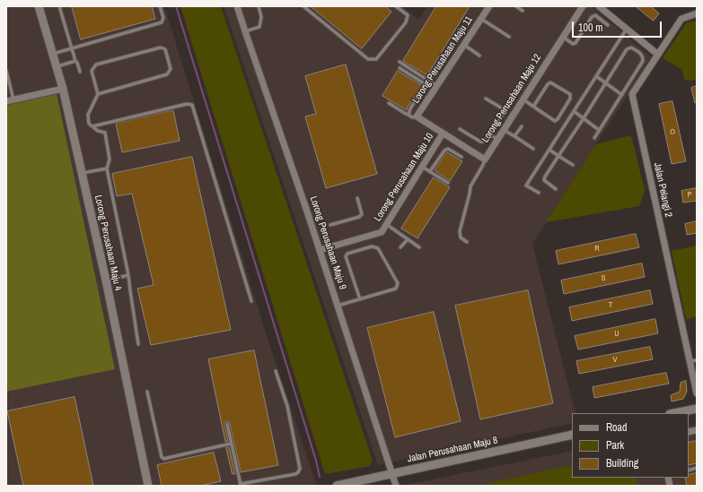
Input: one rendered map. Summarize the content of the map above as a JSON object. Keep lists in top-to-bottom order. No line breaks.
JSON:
{"streets":{"street":["Lorong Perusahaan Maju 11","Lorong Perusahaan Maju 12","Lorong Perusahaan Maju 10","Jalan Pelangi 2","Lorong Perusahaan Maju 4","Lorong Perusahaan Maju 9","Jalan Perusahaan Maju 8"]},"crossings":[["Lorong Perusahaan Maju 11","Lorong Perusahaan Maju 10"],["Lorong Perusahaan Maju 10","Lorong Perusahaan Maju 9"],["Lorong Perusahaan Maju 9","Jalan Perusahaan Maju 8"]],"house_numbers":["O","P","R","S","T","U","V"],"legend":["Road","Park","Building"],"scale_bar":"100 m"}
